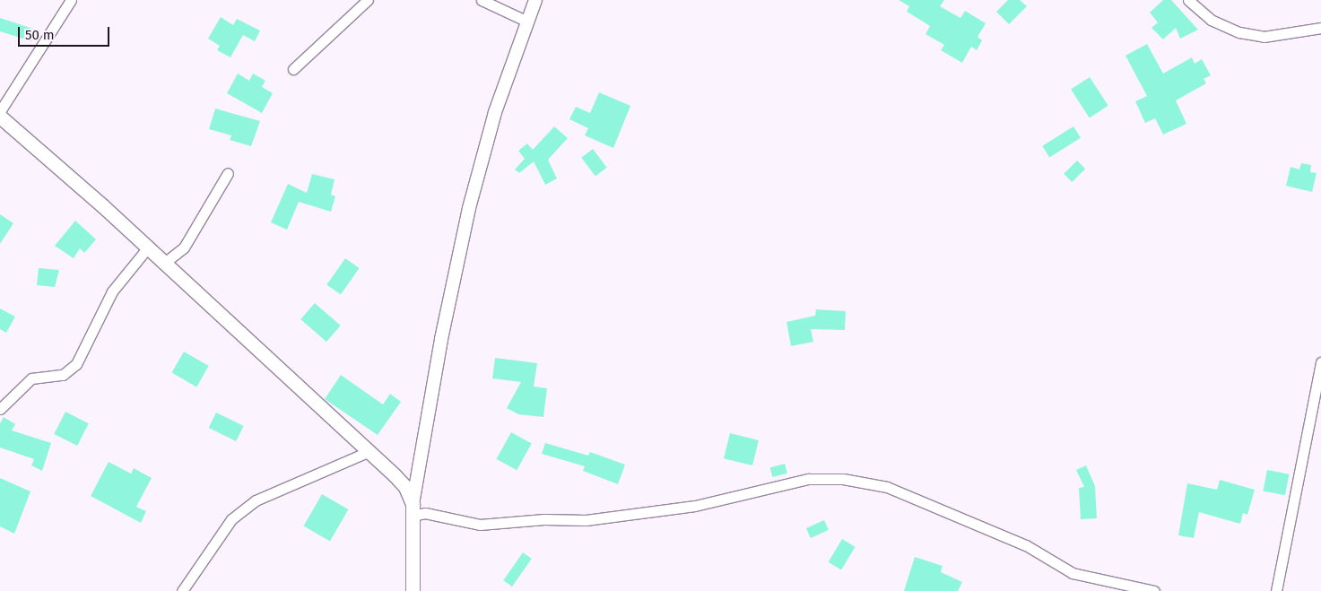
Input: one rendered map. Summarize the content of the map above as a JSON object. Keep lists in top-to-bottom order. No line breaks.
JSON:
{"scale_bar":"50 m"}
